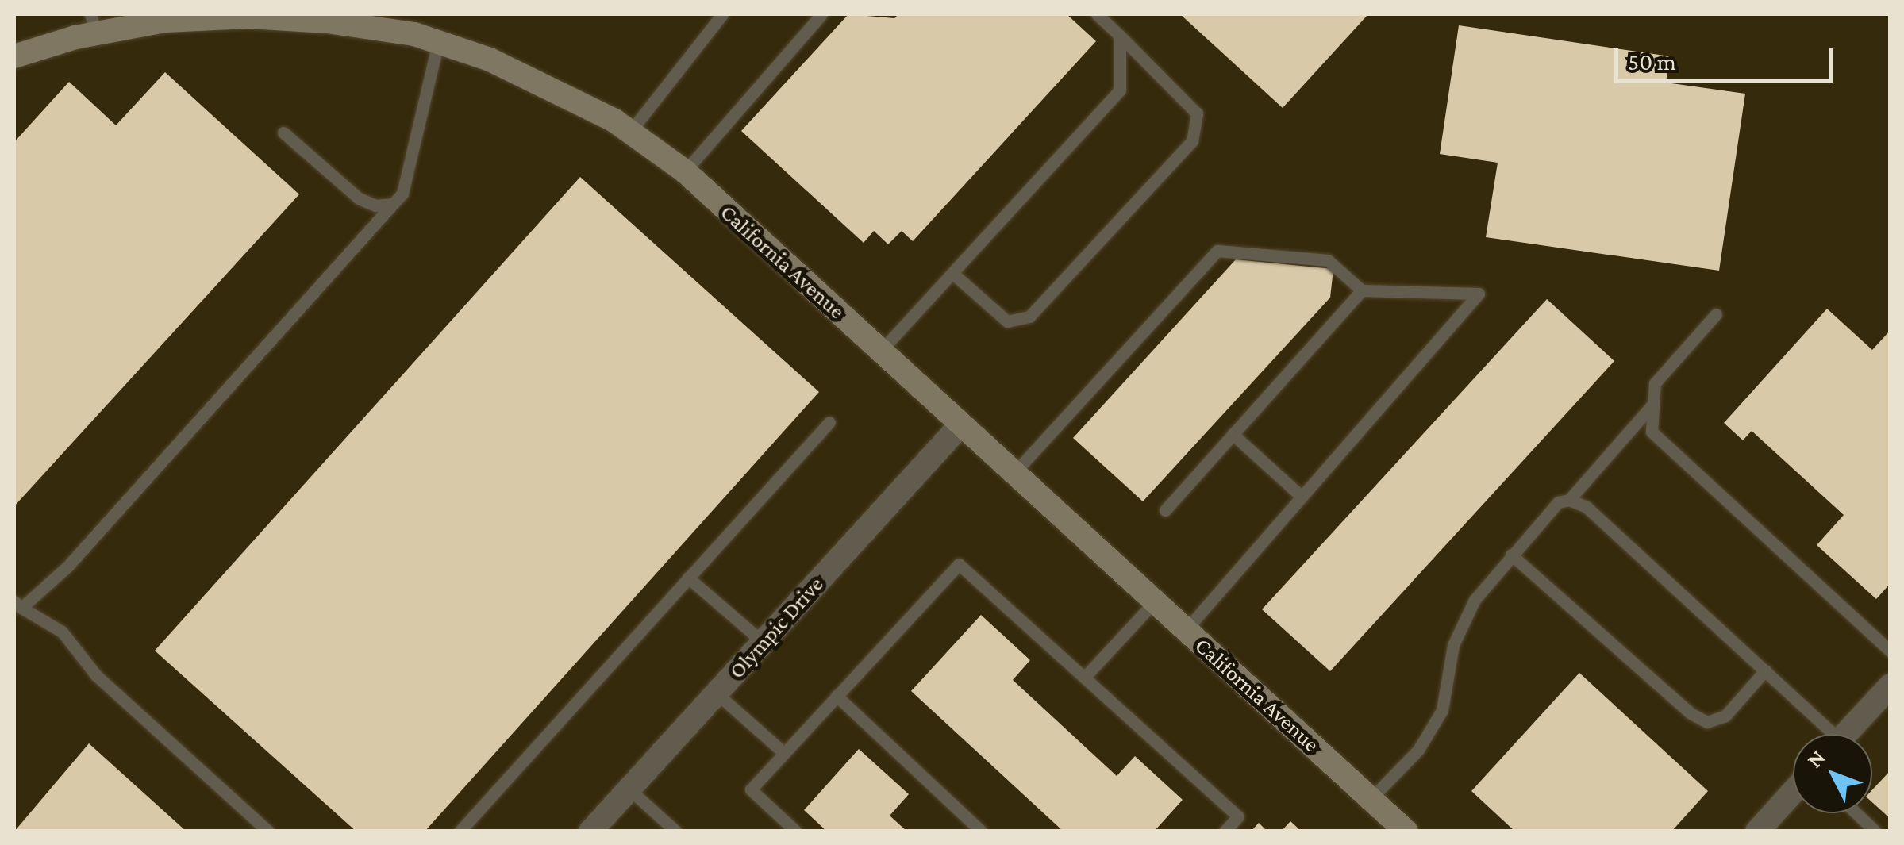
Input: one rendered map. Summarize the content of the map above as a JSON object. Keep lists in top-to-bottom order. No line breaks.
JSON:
{"streets":{"main road":["California Avenue"],"street":["Olympic Drive"]},"crossings":[["California Avenue","Olympic Drive"]],"scale_bar":"50 m","north":"top left"}
